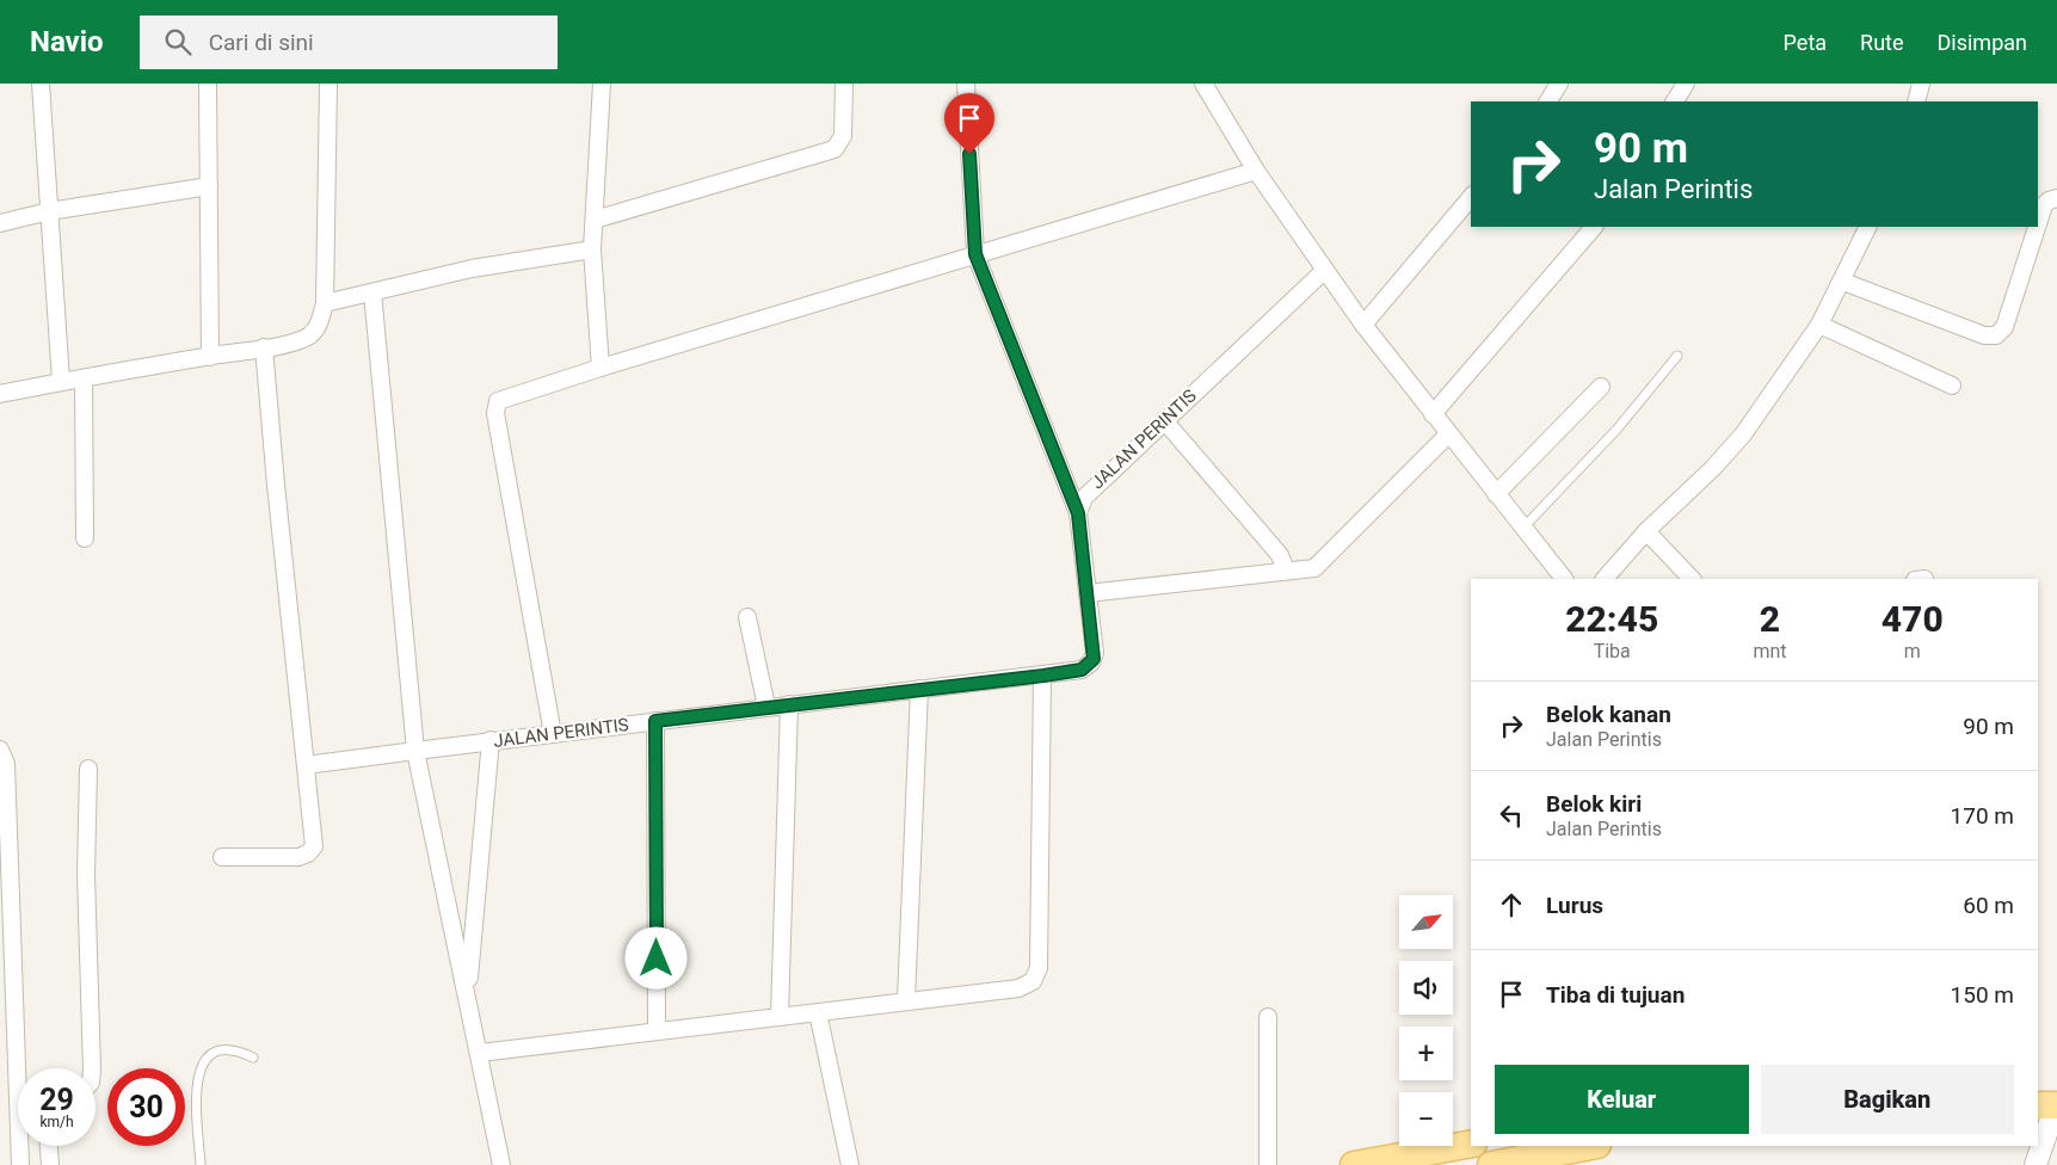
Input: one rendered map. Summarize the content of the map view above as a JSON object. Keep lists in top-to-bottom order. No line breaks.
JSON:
{"streets":{"street":["JALAN PERINTIS"]},"north":"top right","page":{"header":"Navio","search":"Cari di sini","nav":["Peta","Rute","Disimpan"],"turn":["90 m","Jalan Perintis"],"eta":["22:45","Tiba","2","mnt","470","m"],"list":[{"name":"Belok kanan","note":"Jalan Perintis","value":"90 m"},{"name":"Belok kiri","note":"Jalan Perintis","value":"170 m"},{"name":"Lurus","value":"60 m"},{"name":"Tiba di tujuan","value":"150 m"}],"map_buttons":["+","−"],"buttons":["Keluar","Bagikan"],"speed":"29 km/h","limit":"30"}}
